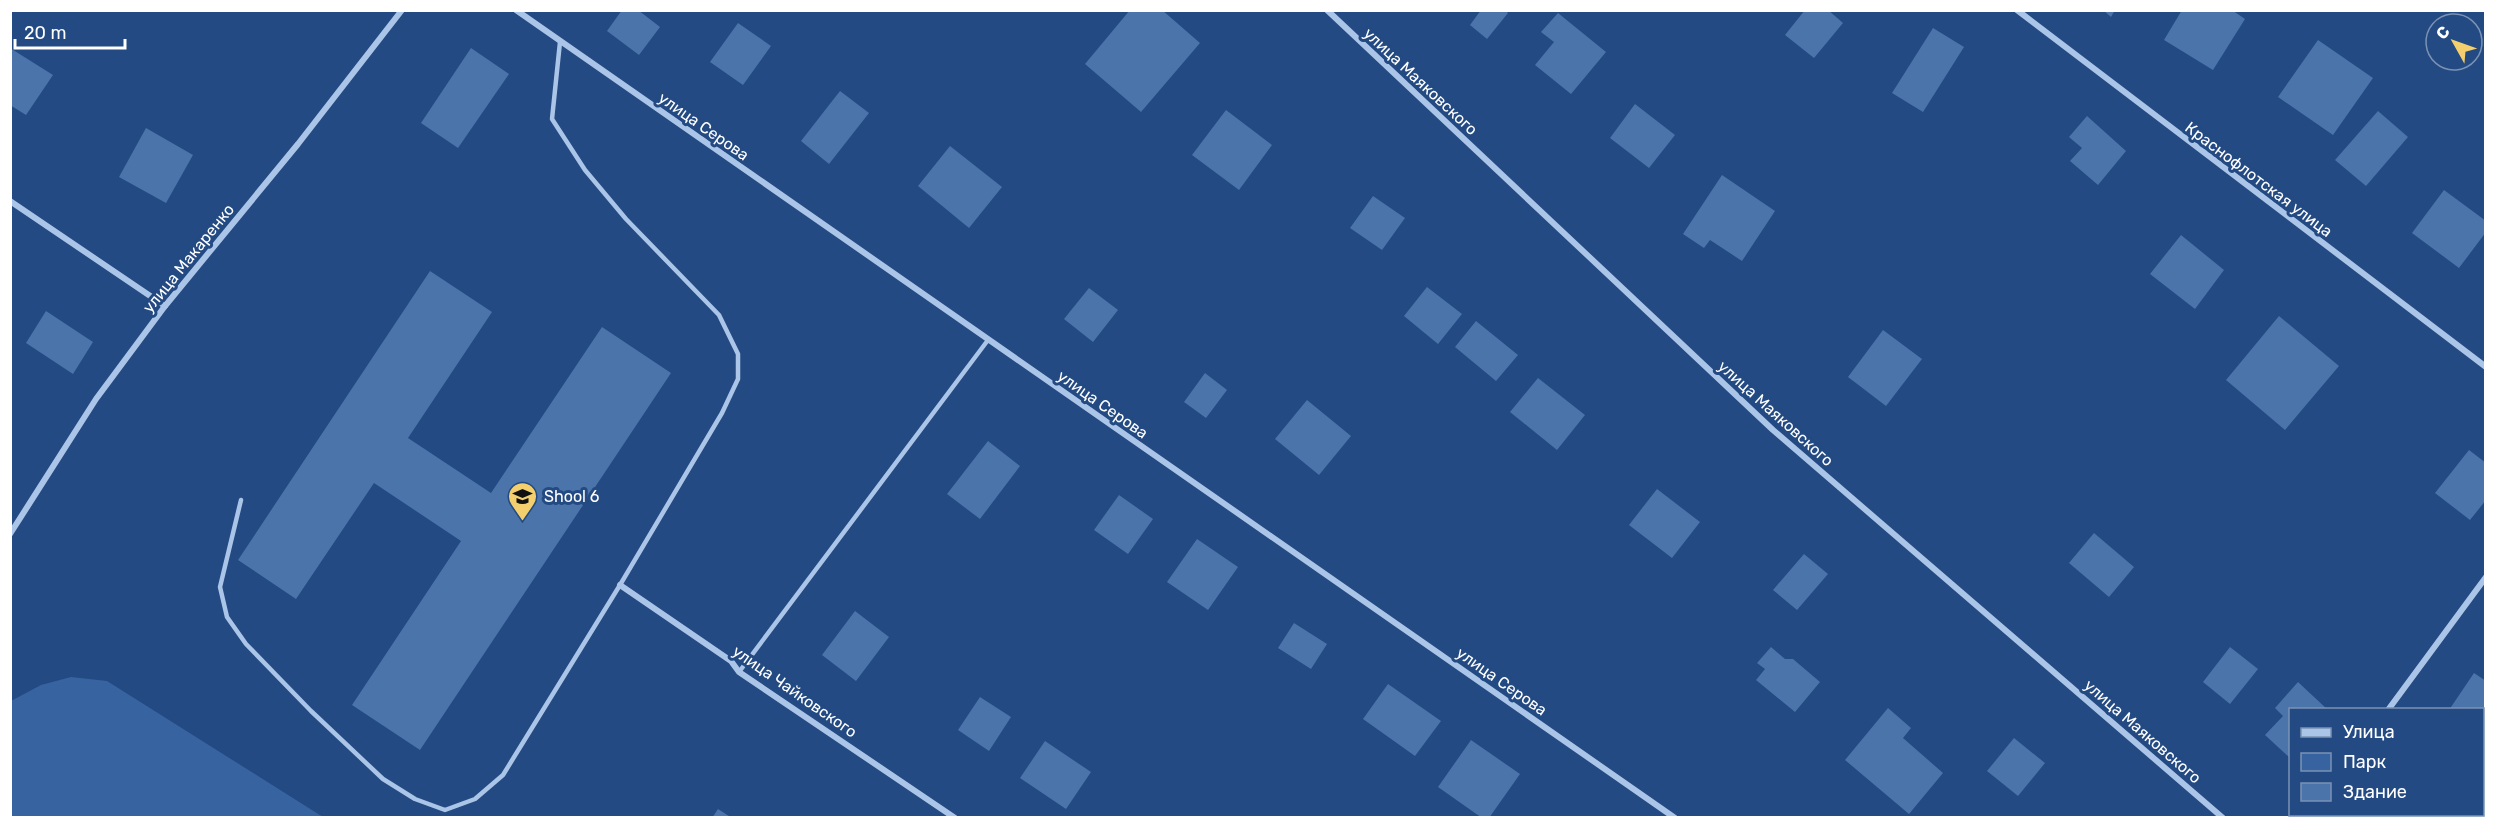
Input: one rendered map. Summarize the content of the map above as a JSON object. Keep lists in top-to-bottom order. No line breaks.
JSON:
{"streets":{"street":["улица Маяковского","улица Серова","Краснофлотская улица","улица Макаренко","улица Чайковского"]},"places":{"school or university":["Shool 6"]},"legend":["Улица","Парк","Здание"],"scale_bar":"20 m","north":"top left"}
